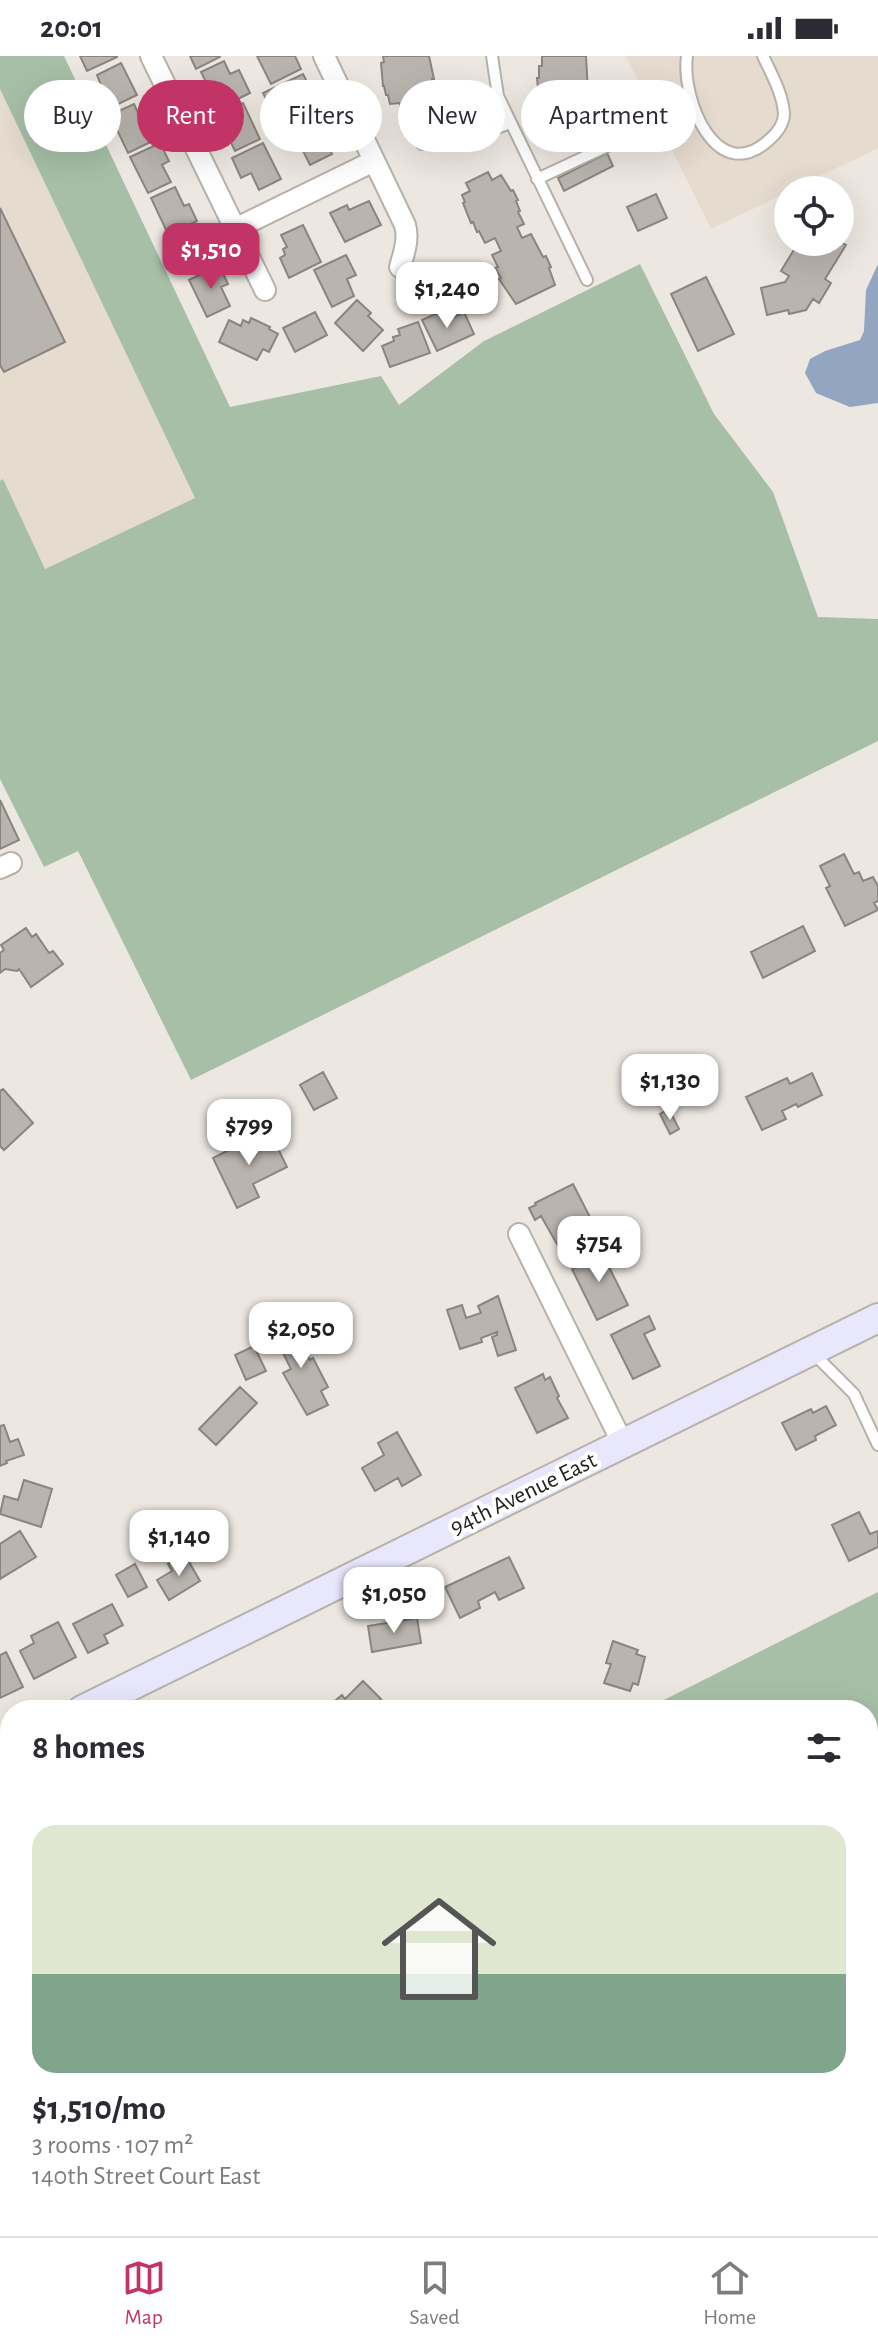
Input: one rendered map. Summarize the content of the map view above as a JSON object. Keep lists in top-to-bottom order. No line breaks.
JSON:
{"streets":{"main road":["94th Avenue East"]},"page":{"status":"20:01","chip":["Buy","Rent","Filters","New","Apartment"],"price":["$1,510","$1,240","$1,130","$799","$754","$2,050","$1,140","$1,050"],"heading":"8 homes","list":[{"name":"$1,510/mo","note":"3 rooms · 107 m² · 140th Street Court East"}],"tabs":["Map","Saved","Home"]}}
